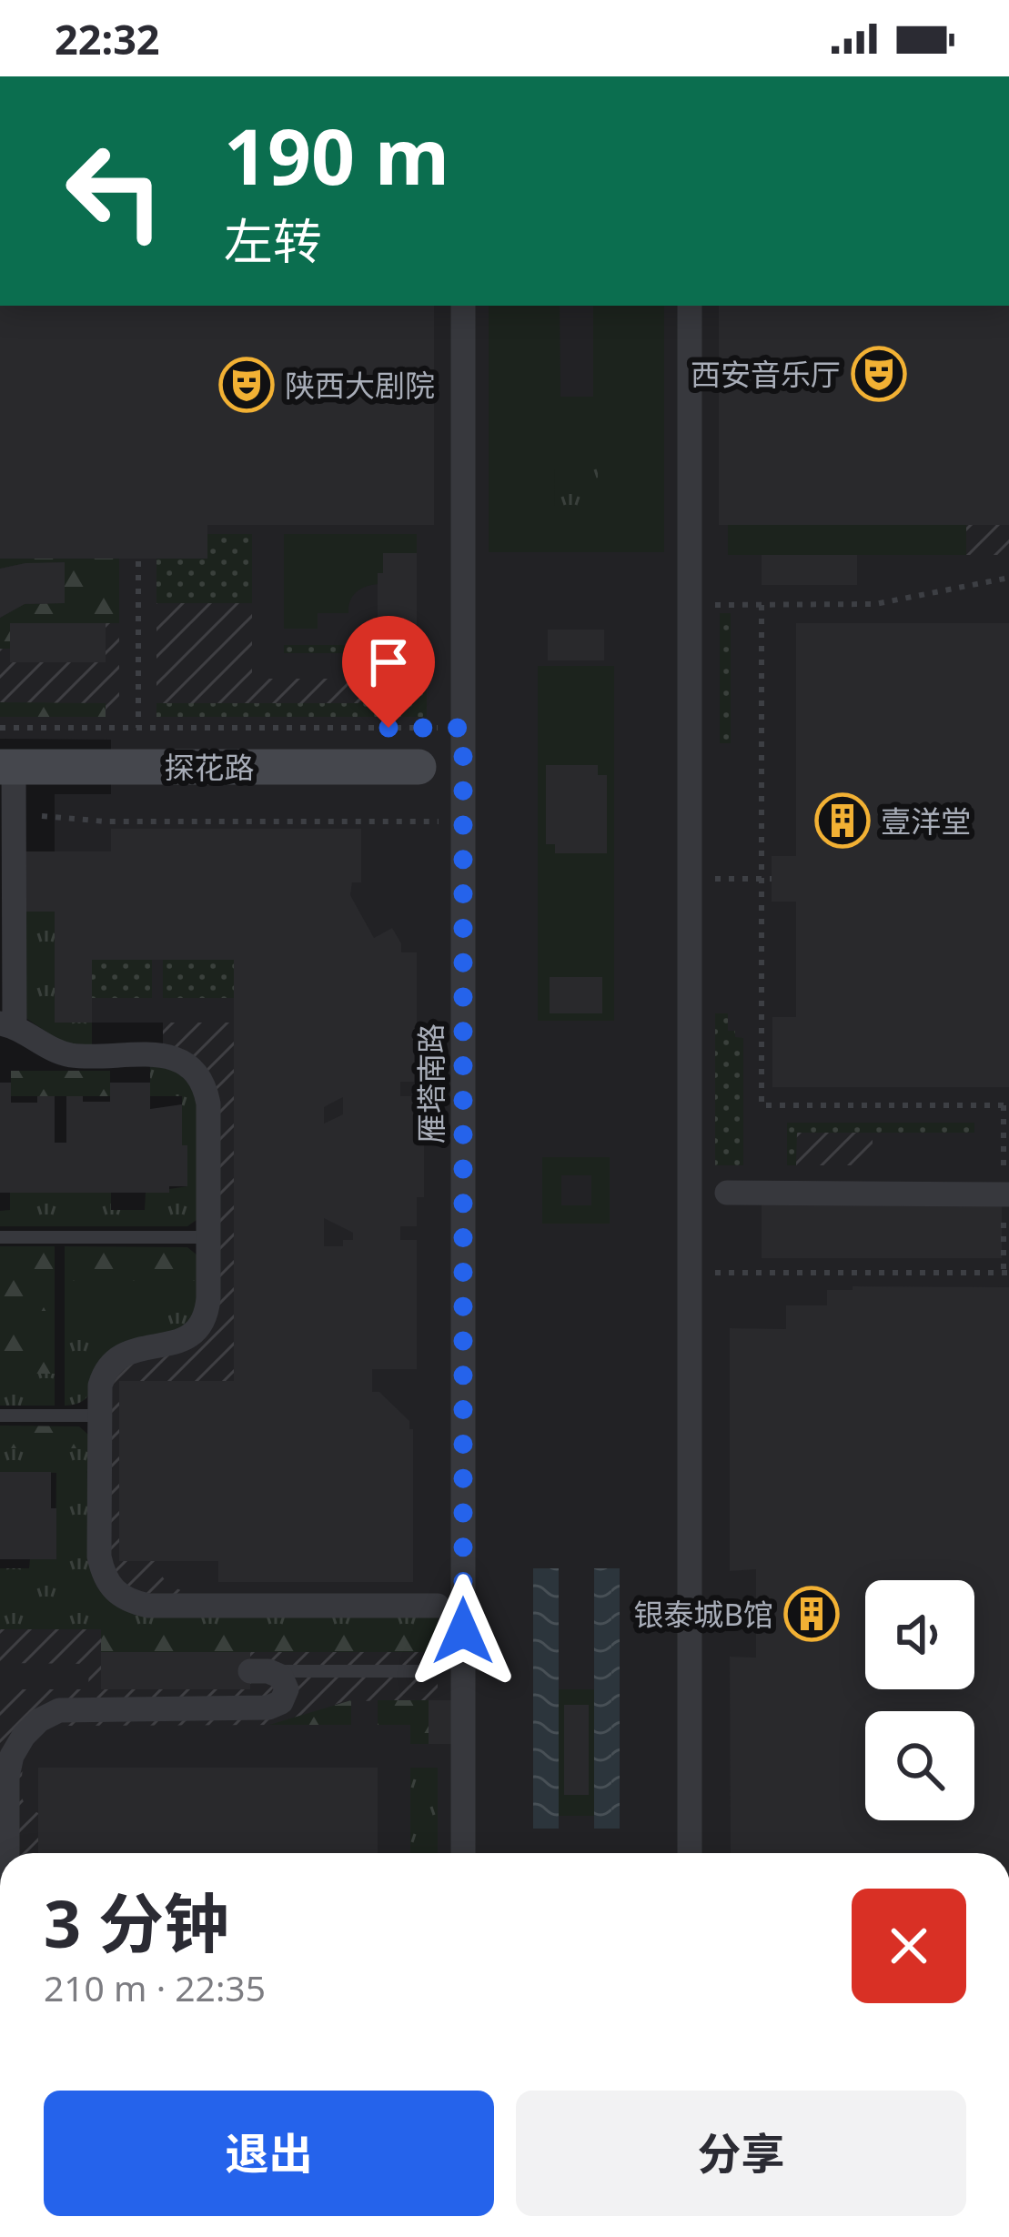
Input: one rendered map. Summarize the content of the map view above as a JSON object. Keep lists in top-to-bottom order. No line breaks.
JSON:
{"streets":{"street":["探花路","雁塔南路"]},"places":{"theatre":["西安音乐厅","陕西大剧院"],"building":["壹洋堂","银泰城B馆"]},"page":{"status":"22:32","turn":["190 m","左转"],"heading":["3 分钟","210 m · 22:35"],"buttons":["退出","分享"]}}
